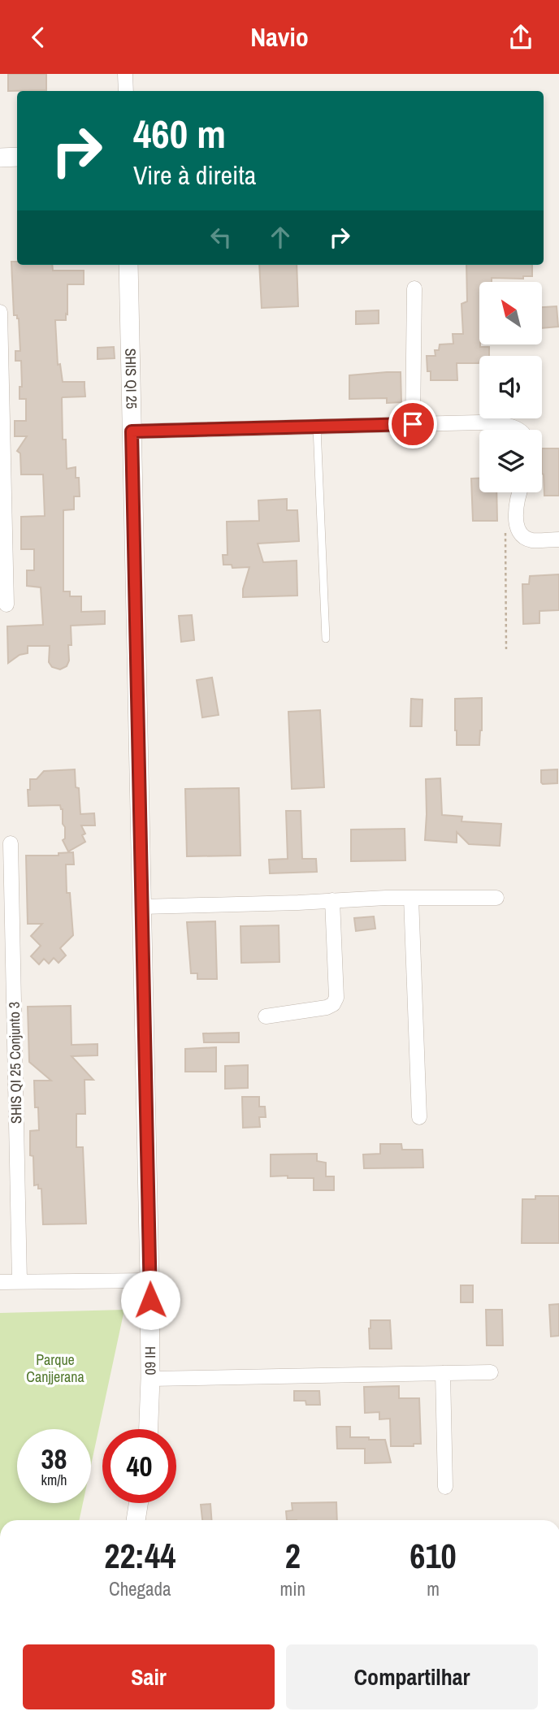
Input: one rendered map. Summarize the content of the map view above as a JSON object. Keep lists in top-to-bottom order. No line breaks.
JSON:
{"streets":{"street":["SHIS QI 25","SHIS QI 25 Conjunto 3","HI 60"]},"crossings":[["SHIS QI 25","HI 60"]],"parks":["Parque Canjjerana"],"north":"top left","page":{"header":"Navio","turn":["460 m","Vire à direita"],"speed":"38 km/h","limit":"40","eta":["22:44","Chegada","2","min","610","m"],"buttons":["Sair","Compartilhar"]}}
